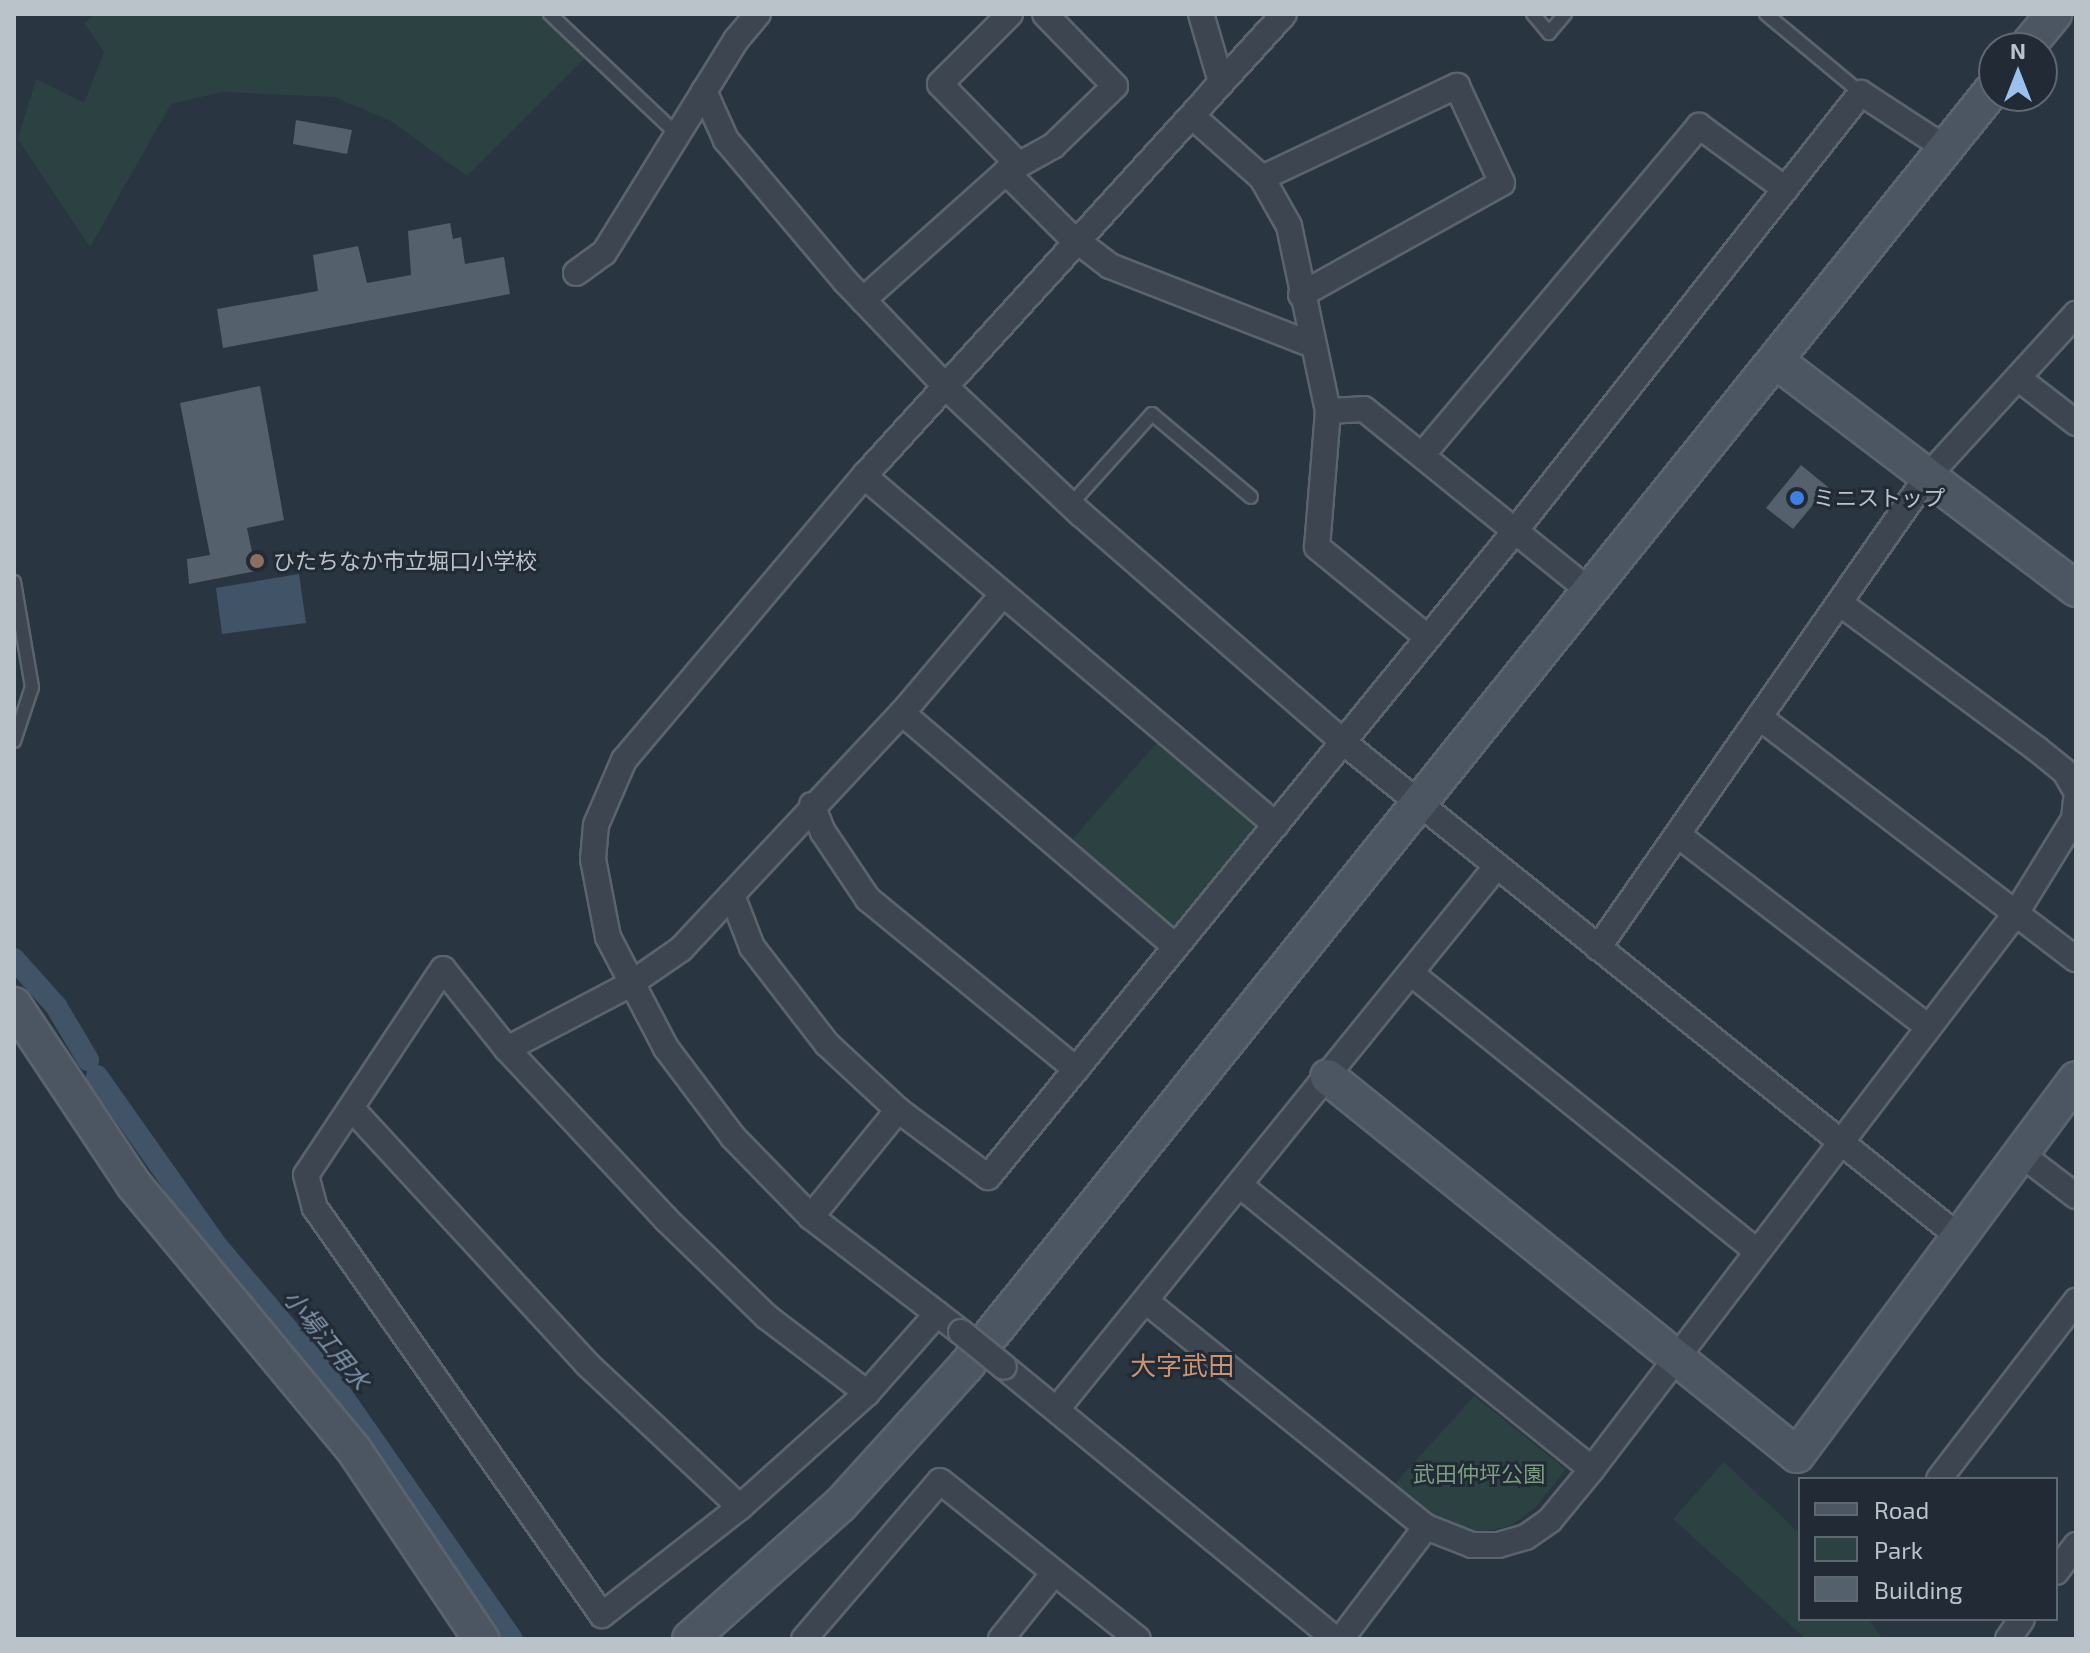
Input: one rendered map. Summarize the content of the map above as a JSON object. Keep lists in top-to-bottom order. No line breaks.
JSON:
{"districts":["大字武田"],"water":["小場江用水"],"parks":["武田仲坪公園"],"places":["ミニストップ","ひたちなか市立堀口小学校"],"legend":["Road","Park","Building"],"north":"top"}
